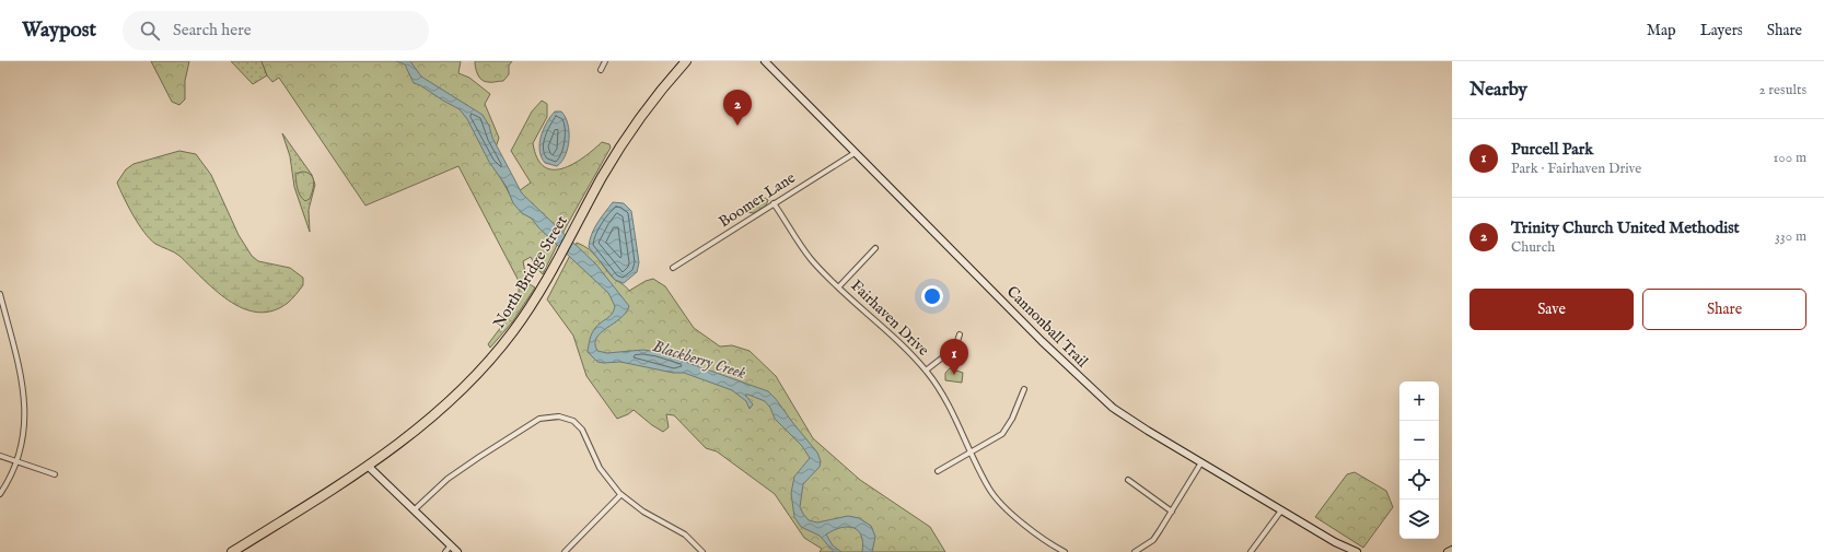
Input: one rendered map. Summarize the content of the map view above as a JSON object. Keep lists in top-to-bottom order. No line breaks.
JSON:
{"streets":{"highway":["North Bridge Street"],"street":["Boomer Lane","Fairhaven Drive","Cannonball Trail"]},"crossings":[["Boomer Lane","Fairhaven Drive"],["Boomer Lane","Cannonball Trail"]],"water":["Blackberry Creek"],"page":{"header":"Waypost","search":"Search here","nav":["Map","Layers","Share"],"heading":["Nearby","2 results"],"pins":["2","1"],"list":[{"mark":"1","name":"Purcell Park","note":"Park · Fairhaven Drive","value":"100 m"},{"mark":"2","name":"Trinity Church United Methodist","note":"Church","value":"330 m"}],"buttons":["Save","Share"],"map_buttons":["+","−"]}}
